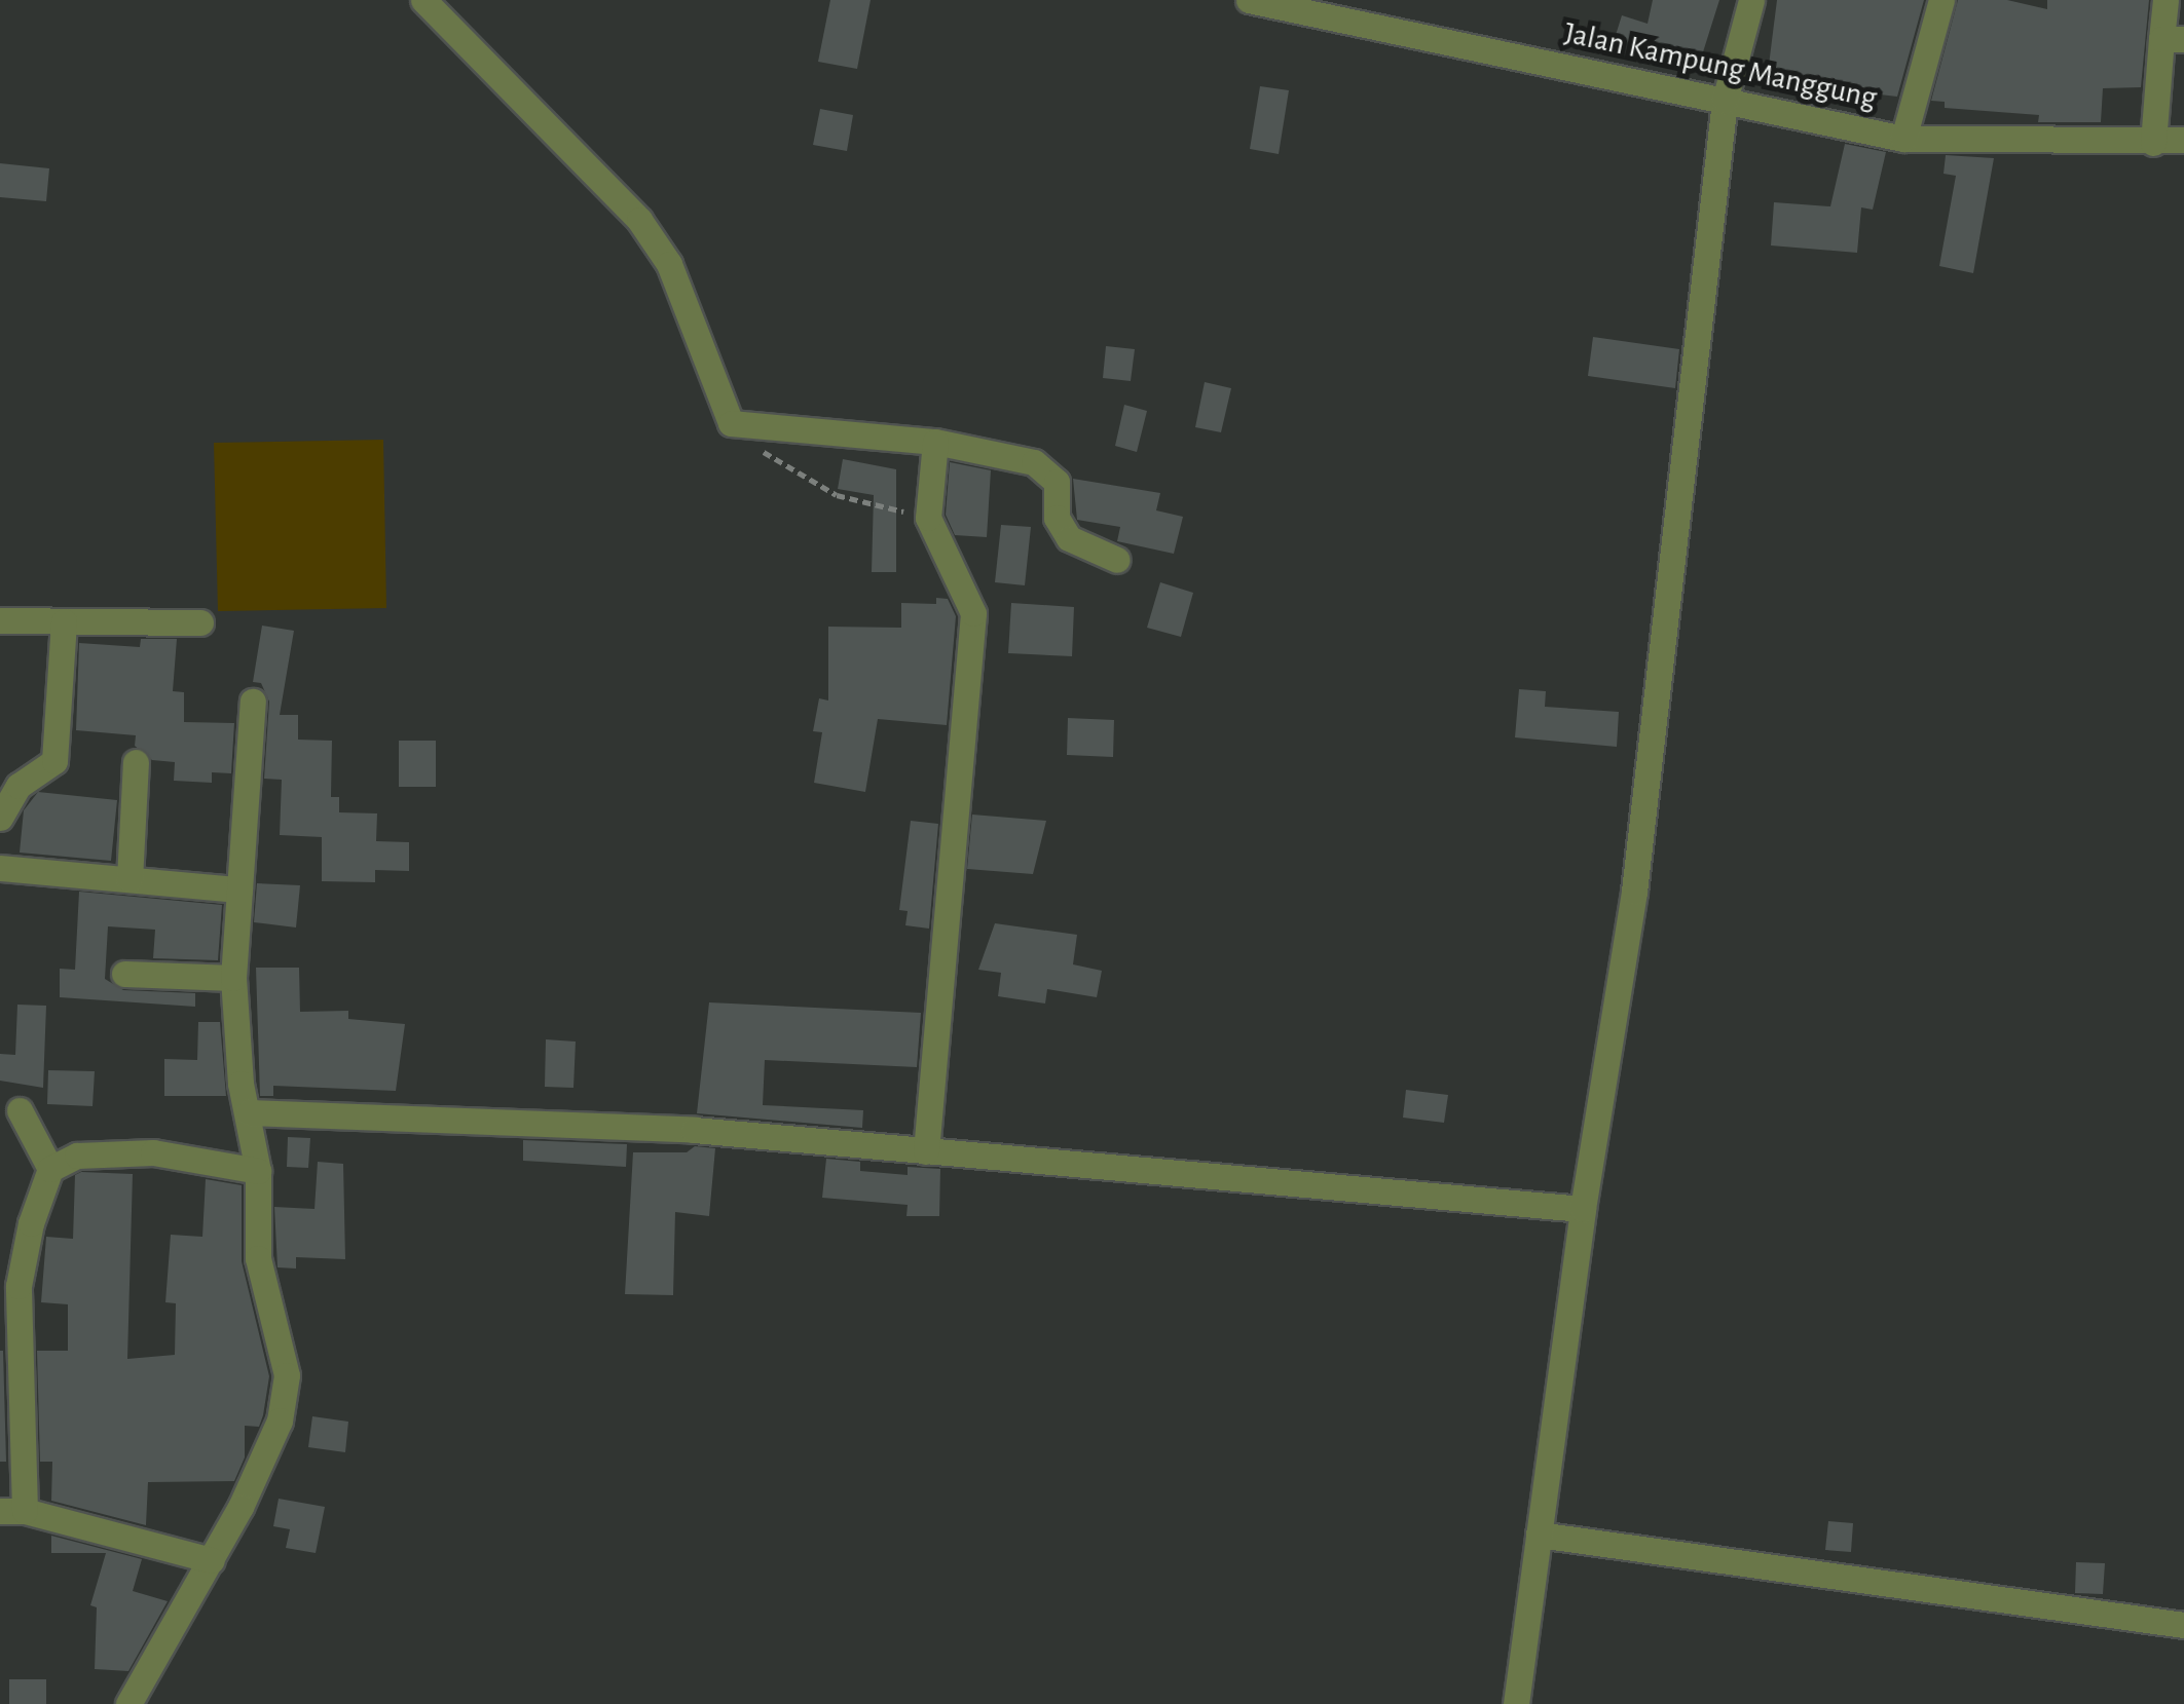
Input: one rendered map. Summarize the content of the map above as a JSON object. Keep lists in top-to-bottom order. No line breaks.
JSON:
{"streets":{"street":["Jalan Kampung Manggung"]}}
